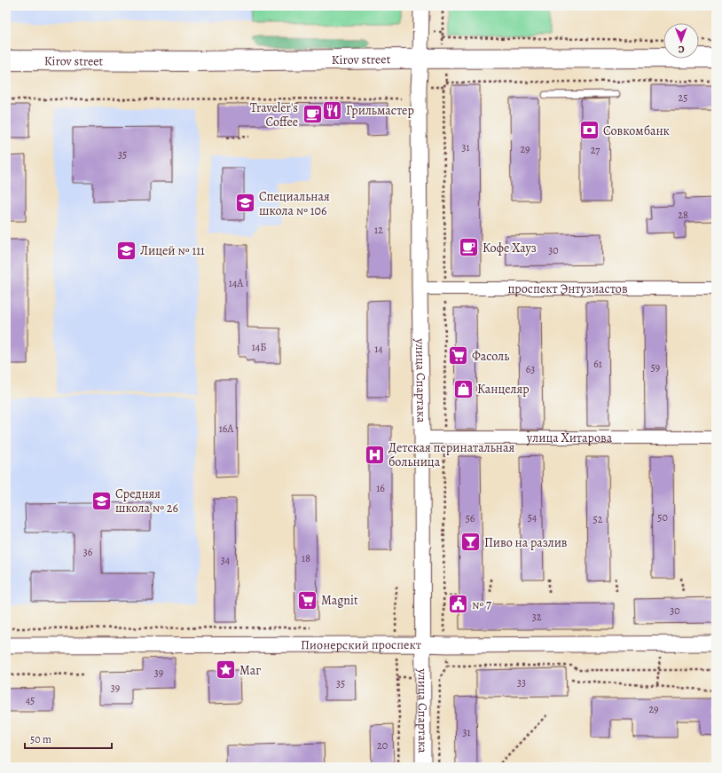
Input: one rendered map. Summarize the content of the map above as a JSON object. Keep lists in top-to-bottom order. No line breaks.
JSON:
{"streets":{"main road":["Kirov street"],"street":["проспект Энтузиастов","улица Спартака","улица Хитарова","Пионерский проспект"]},"crossings":[["Kirov street","улица Спартака"],["проспект Энтузиастов","улица Спартака"],["улица Спартака","улица Хитарова"],["улица Спартака","Пионерский проспект"]],"places":{"restaurant":["Грильмастер"],"cafe":["Traveler's Coffee","Кофе Хауз"],"bank":["Совкомбанк"],"school or university":["Специальная школа № 106","Лицей № 111","Средняя школа № 26"],"supermarket":["Фасоль","Magnit"],"shop":["Канцеляр"],"hospital":["Детская перинатальная больница"],"bar":["Пиво на разлив"],"public building":["№ 7"],"place":["Маг"]},"house_numbers":["25","31","29","27","35","28","12","30","14А","14Б","14","61","59","63","16А","16","54","50","56","52","36","18","34","30","32","39","33","35","39","45","29","31","20"],"scale_bar":"50 m","north":"bottom"}
